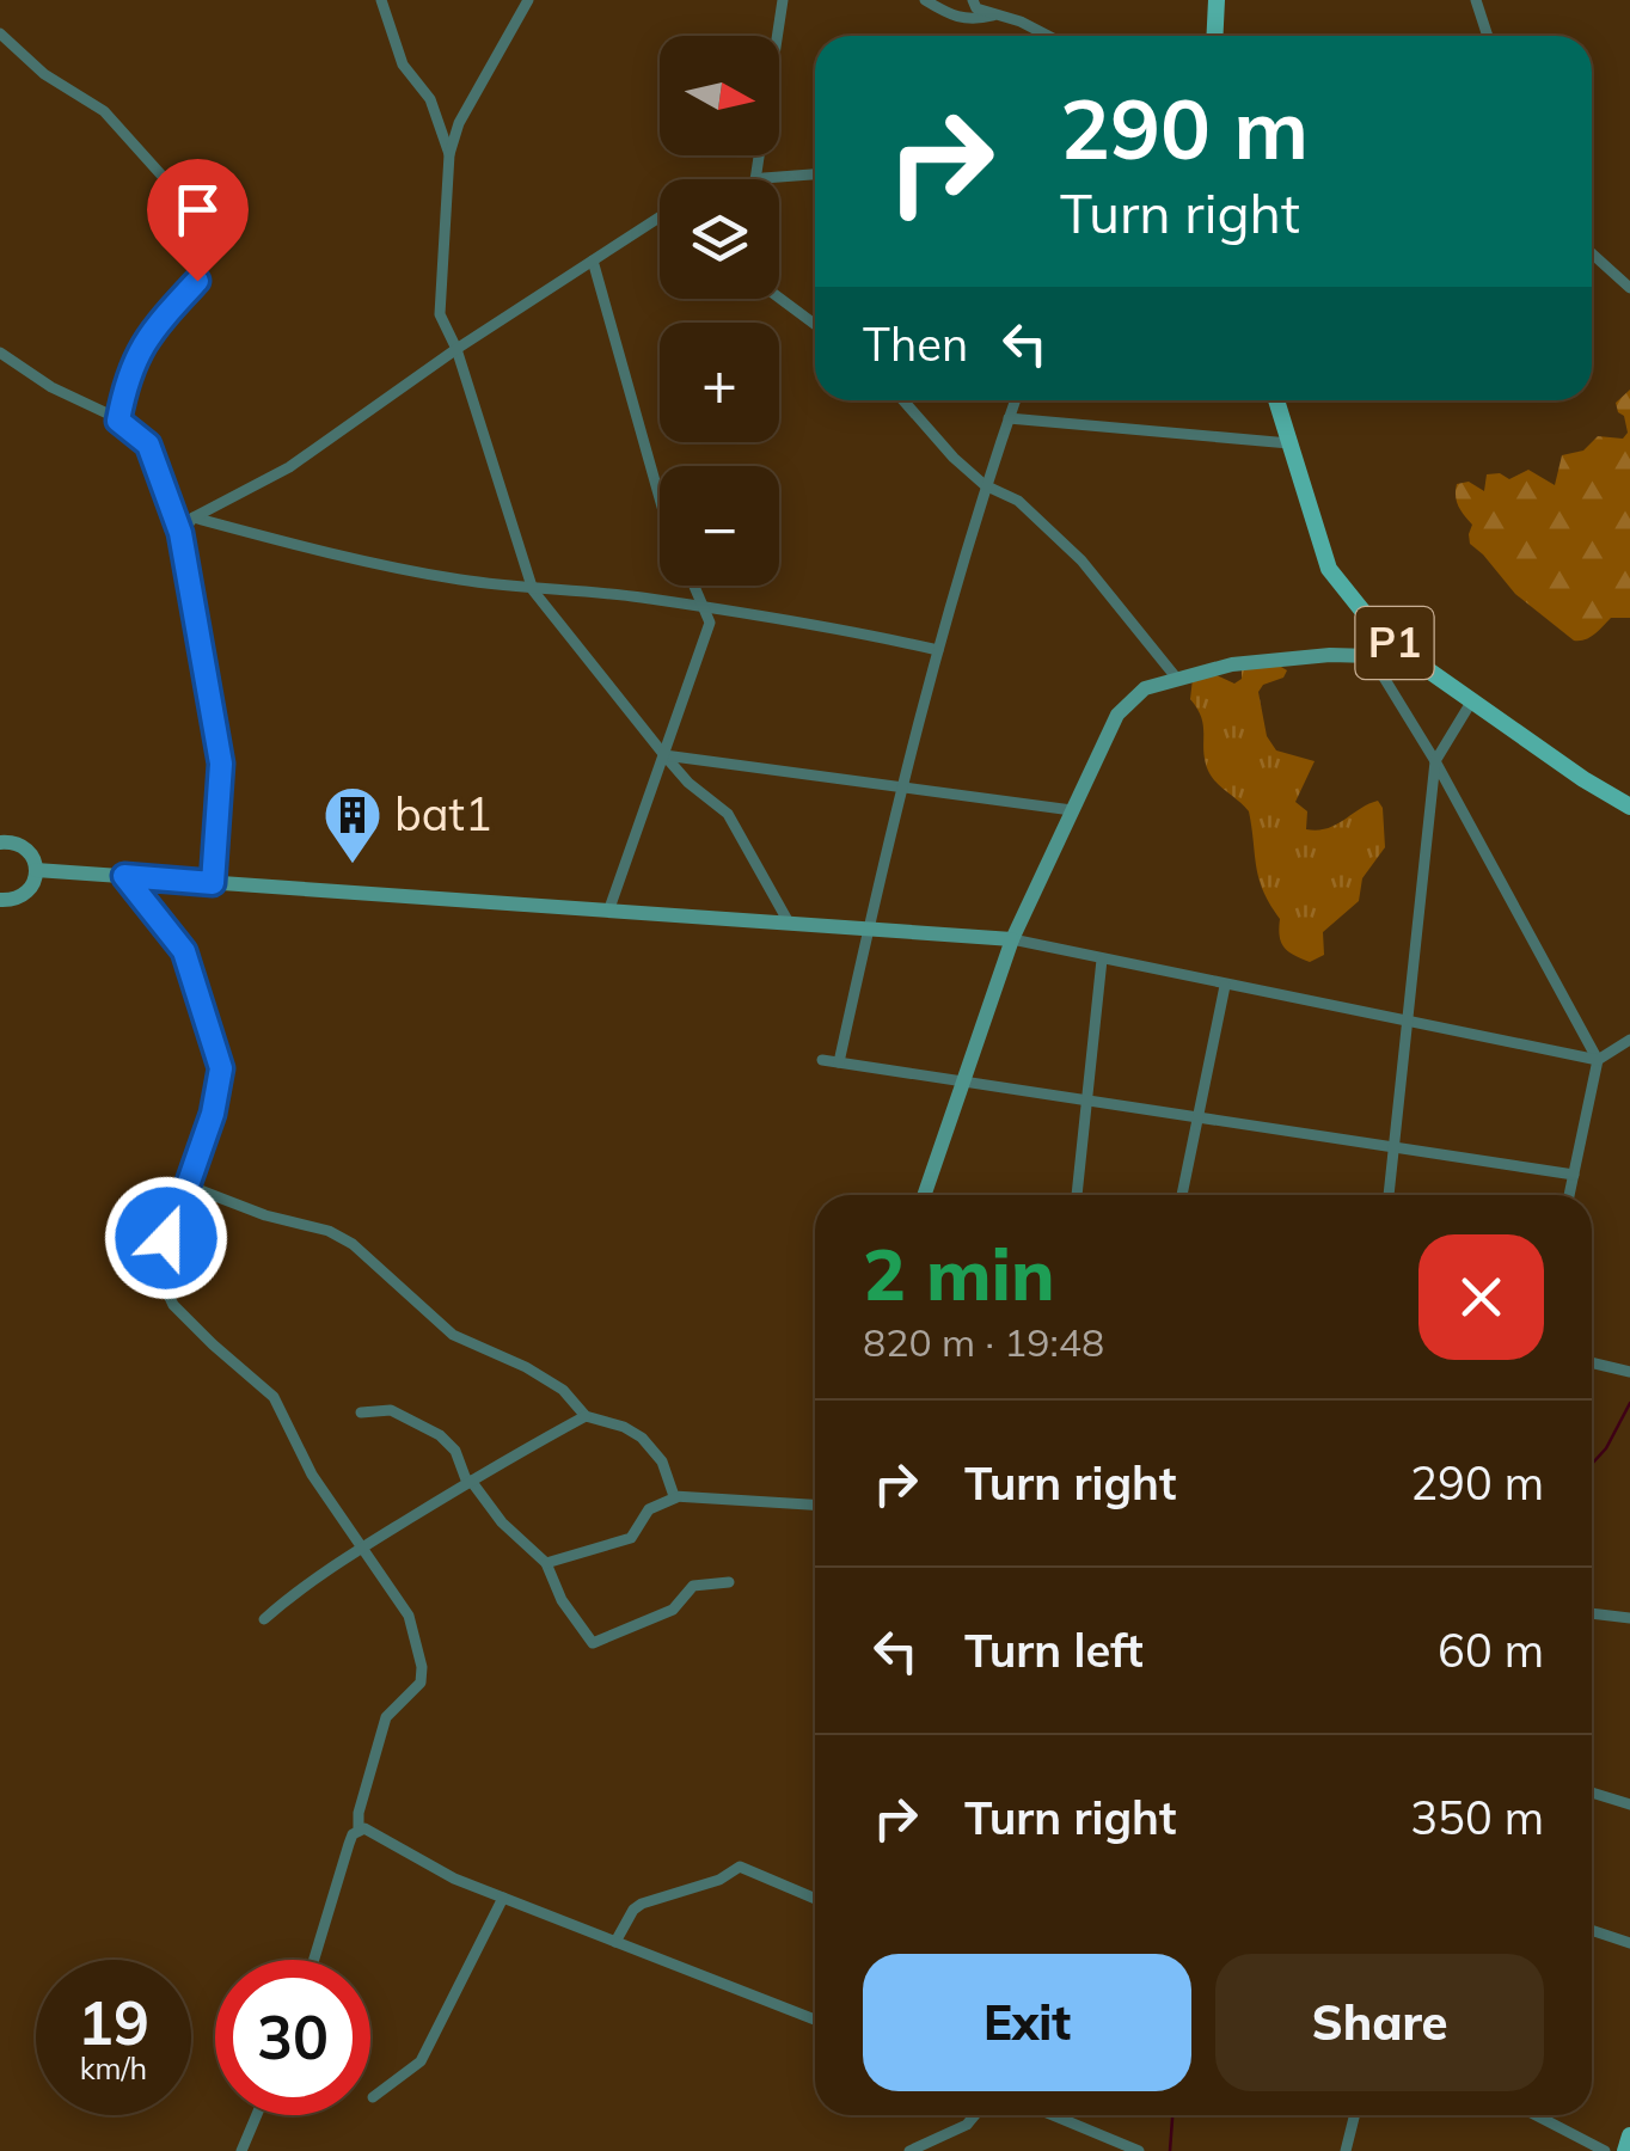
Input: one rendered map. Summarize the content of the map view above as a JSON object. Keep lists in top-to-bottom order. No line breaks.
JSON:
{"streets":{"main road":["P1"]},"places":{"building":["bat1"]},"north":"right","page":{"map_buttons":["+","−"],"turn":["290 m","Turn right"],"then":"Then","heading":["2 min","820 m · 19:48"],"list":[{"name":"Turn right","value":"290 m"},{"name":"Turn left","value":"60 m"},{"name":"Turn right","value":"350 m"}],"buttons":["Exit","Share"],"speed":"19 km/h","limit":"30"}}
